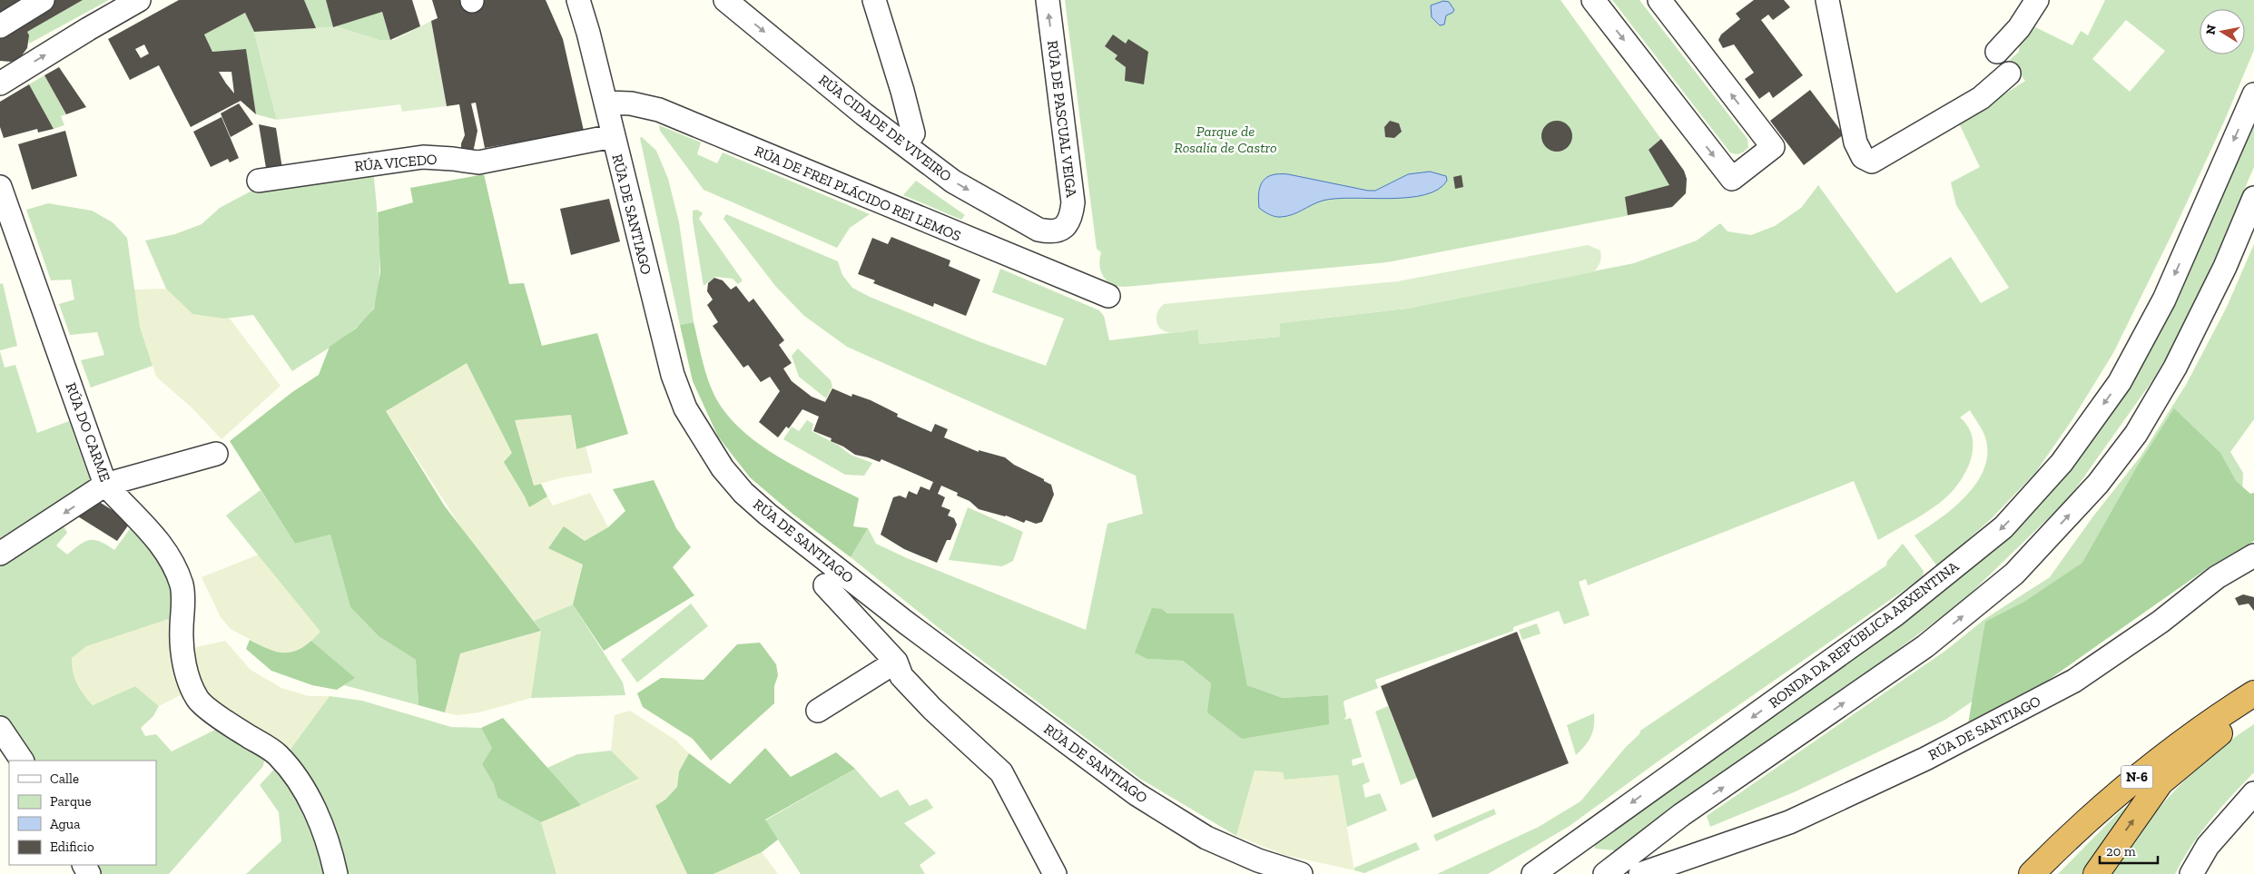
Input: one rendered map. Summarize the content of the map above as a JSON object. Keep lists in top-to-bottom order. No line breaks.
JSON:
{"streets":{"highway":["N-6"],"street":["RÚA DE PASCUAL VEIGA","RÚA CIDADE DE VIVEIRO","RÚA VICEDO","RÚA DE FREI PLÁCIDO REI LEMOS","RÚA DE SANTIAGO","RÚA DO CARME","RONDA DA REPÚBLICA ARXENTINA"]},"crossings":[["RÚA DE PASCUAL VEIGA","RÚA CIDADE DE VIVEIRO"],["RÚA VICEDO","RÚA DE SANTIAGO"],["RÚA DE FREI PLÁCIDO REI LEMOS","RÚA DE SANTIAGO"]],"one_way":["RÚA CIDADE DE VIVEIRO"],"parks":["Parque de Rosalía de Castro"],"legend":["Calle","Parque","Agua","Edificio"],"scale_bar":"20 m","north":"left"}
